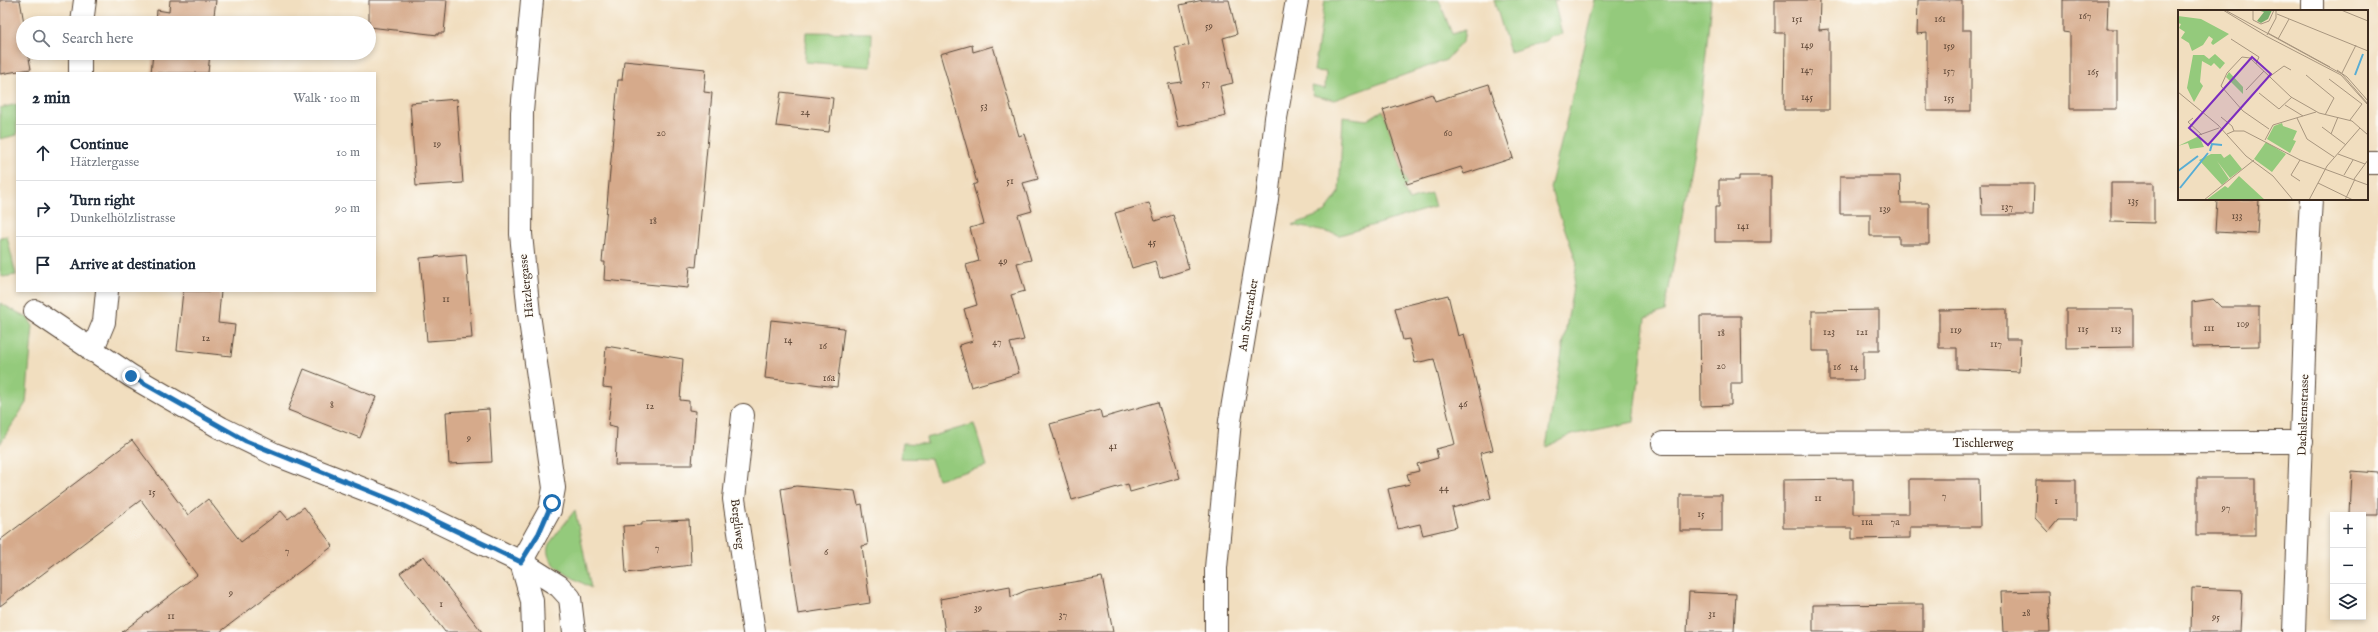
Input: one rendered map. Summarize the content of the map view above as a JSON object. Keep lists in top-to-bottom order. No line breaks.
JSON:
{"streets":{"street":["Hätzlergasse","Am Suteracher","Dachslernstrasse","Tischlerweg","Bergliweg"]},"crossings":[["Dachslernstrasse","Tischlerweg"]],"house_numbers":["167","151","161","59","149","159","147","157","165","57","145","155","53","24","20","60","19","51","135","137","139","133","18","141","45","49","11","109","111","115","113","119","123","121","18","12","14","47","117","16","20","16","14","16a","46","8","12","9","41","44","15","7","11","1","97","15","11a","7a","7","7","6","9","1","39","28","31","37","11","95"],"page":{"search":"Search here","heading":["2 min","Walk · 100 m"],"list":[["Continue","Hätzlergasse","10 m"],["Turn right","Dunkelhölzlistrasse","90 m"],"Arrive at destination"],"map_buttons":["+","−"]}}
